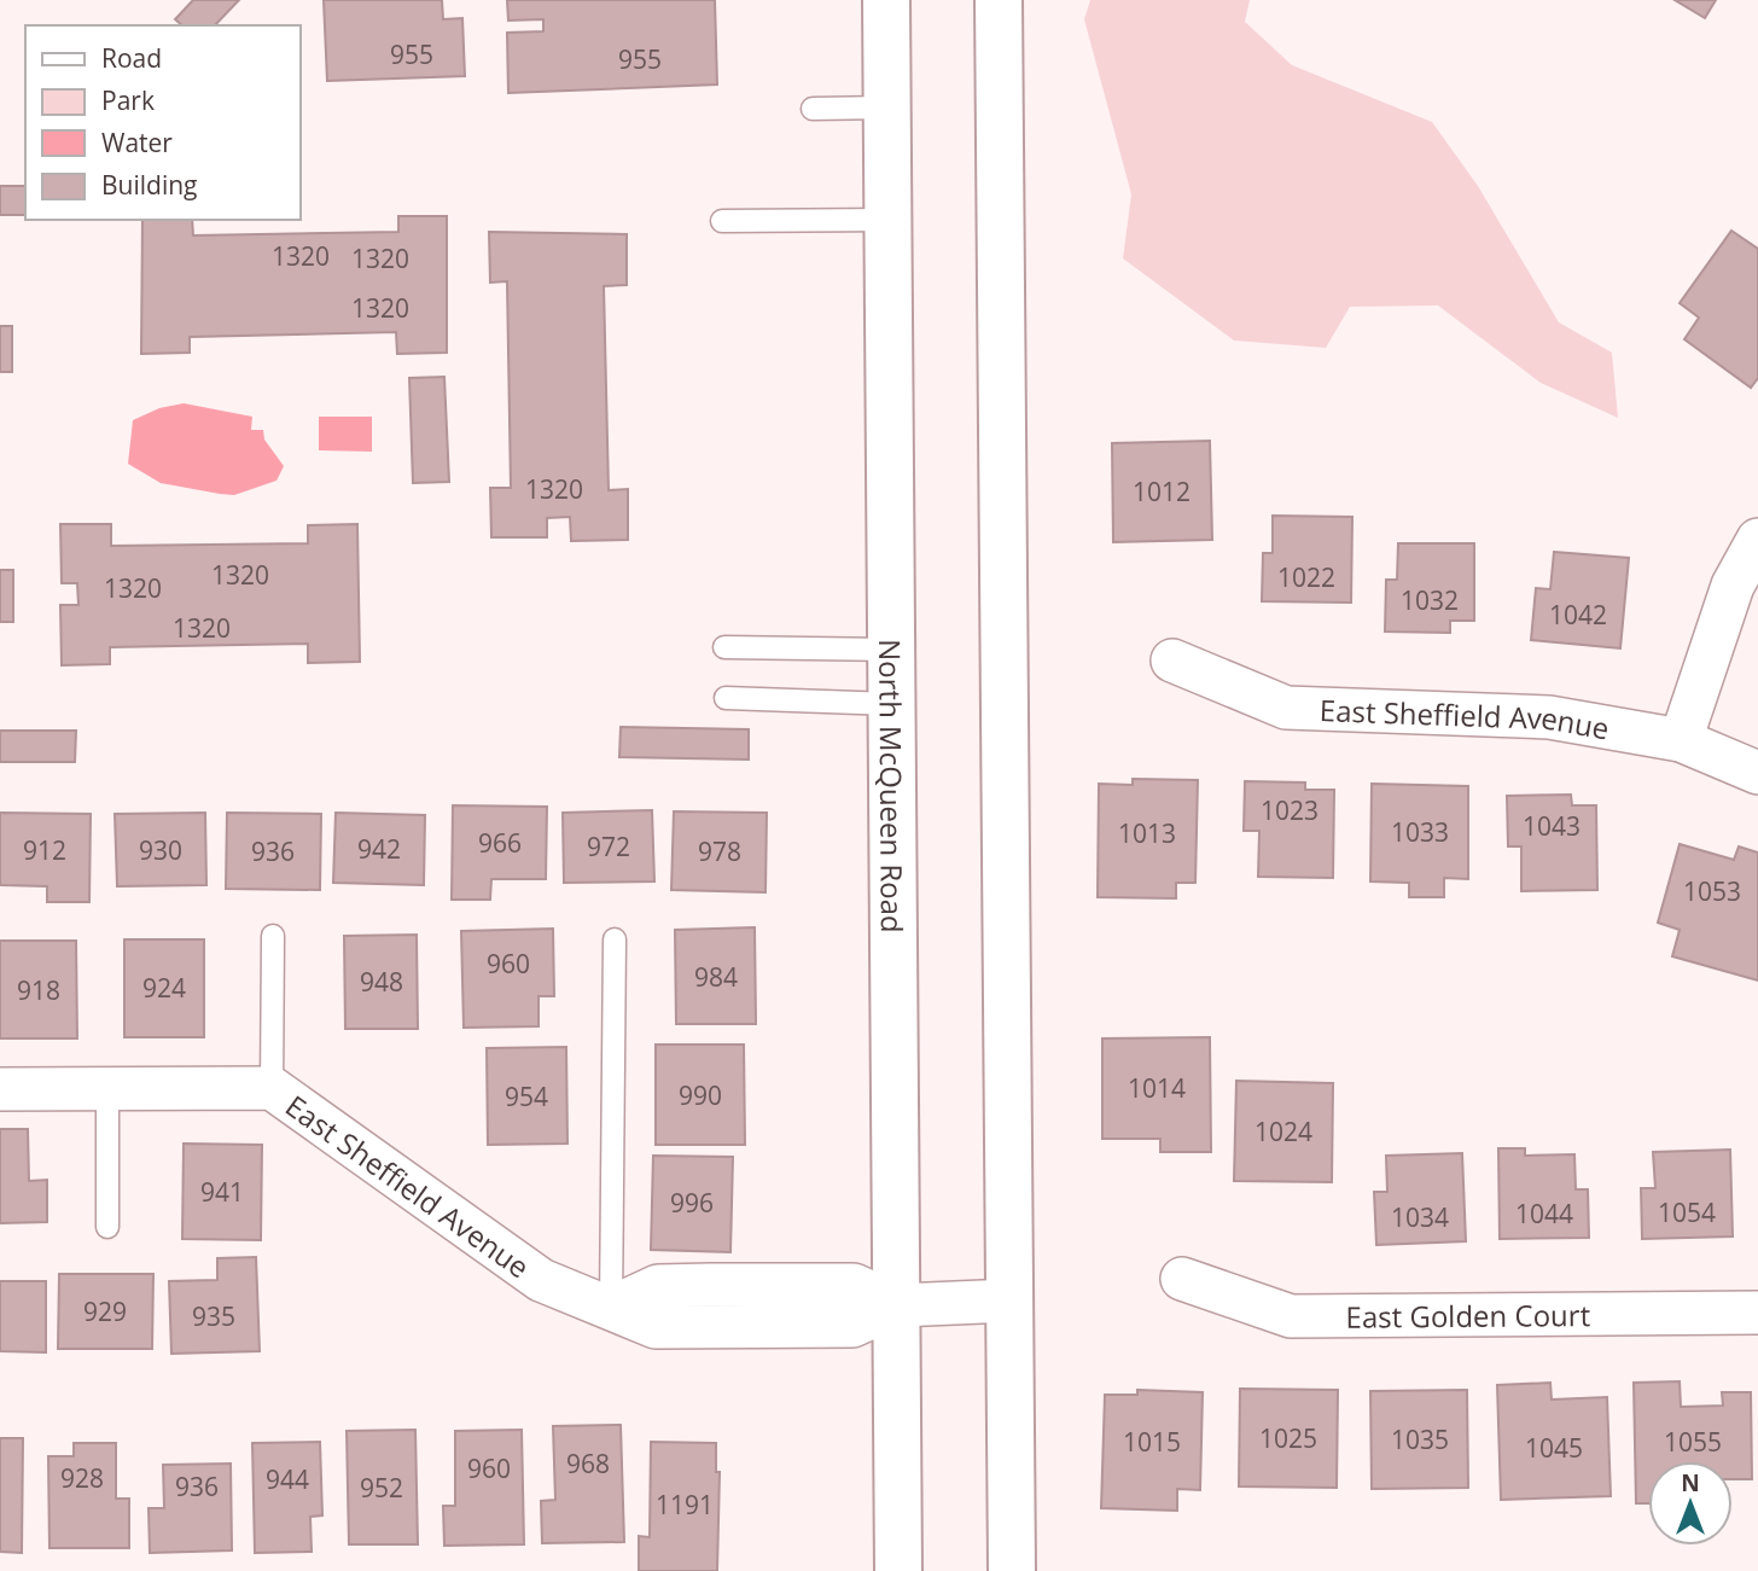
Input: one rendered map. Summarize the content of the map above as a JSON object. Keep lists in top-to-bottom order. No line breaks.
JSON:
{"streets":{"main road":["North McQueen Road"],"street":["East Sheffield Avenue","East Golden Court"]},"crossings":[["East Sheffield Avenue","North McQueen Road"]],"house_numbers":["955","955","1320","1320","1320","1320","1012","1320","1022","1320","1032","1042","1320","1023","1043","1033","1013","966","972","942","912","930","936","978","1053","960","984","948","924","918","1014","990","954","1024","941","996","1054","1044","1034","929","935","1025","1035","1015","1055","1045","968","960","928","944","936","952","1191"],"legend":["Road","Park","Water","Building"],"north":"top"}
